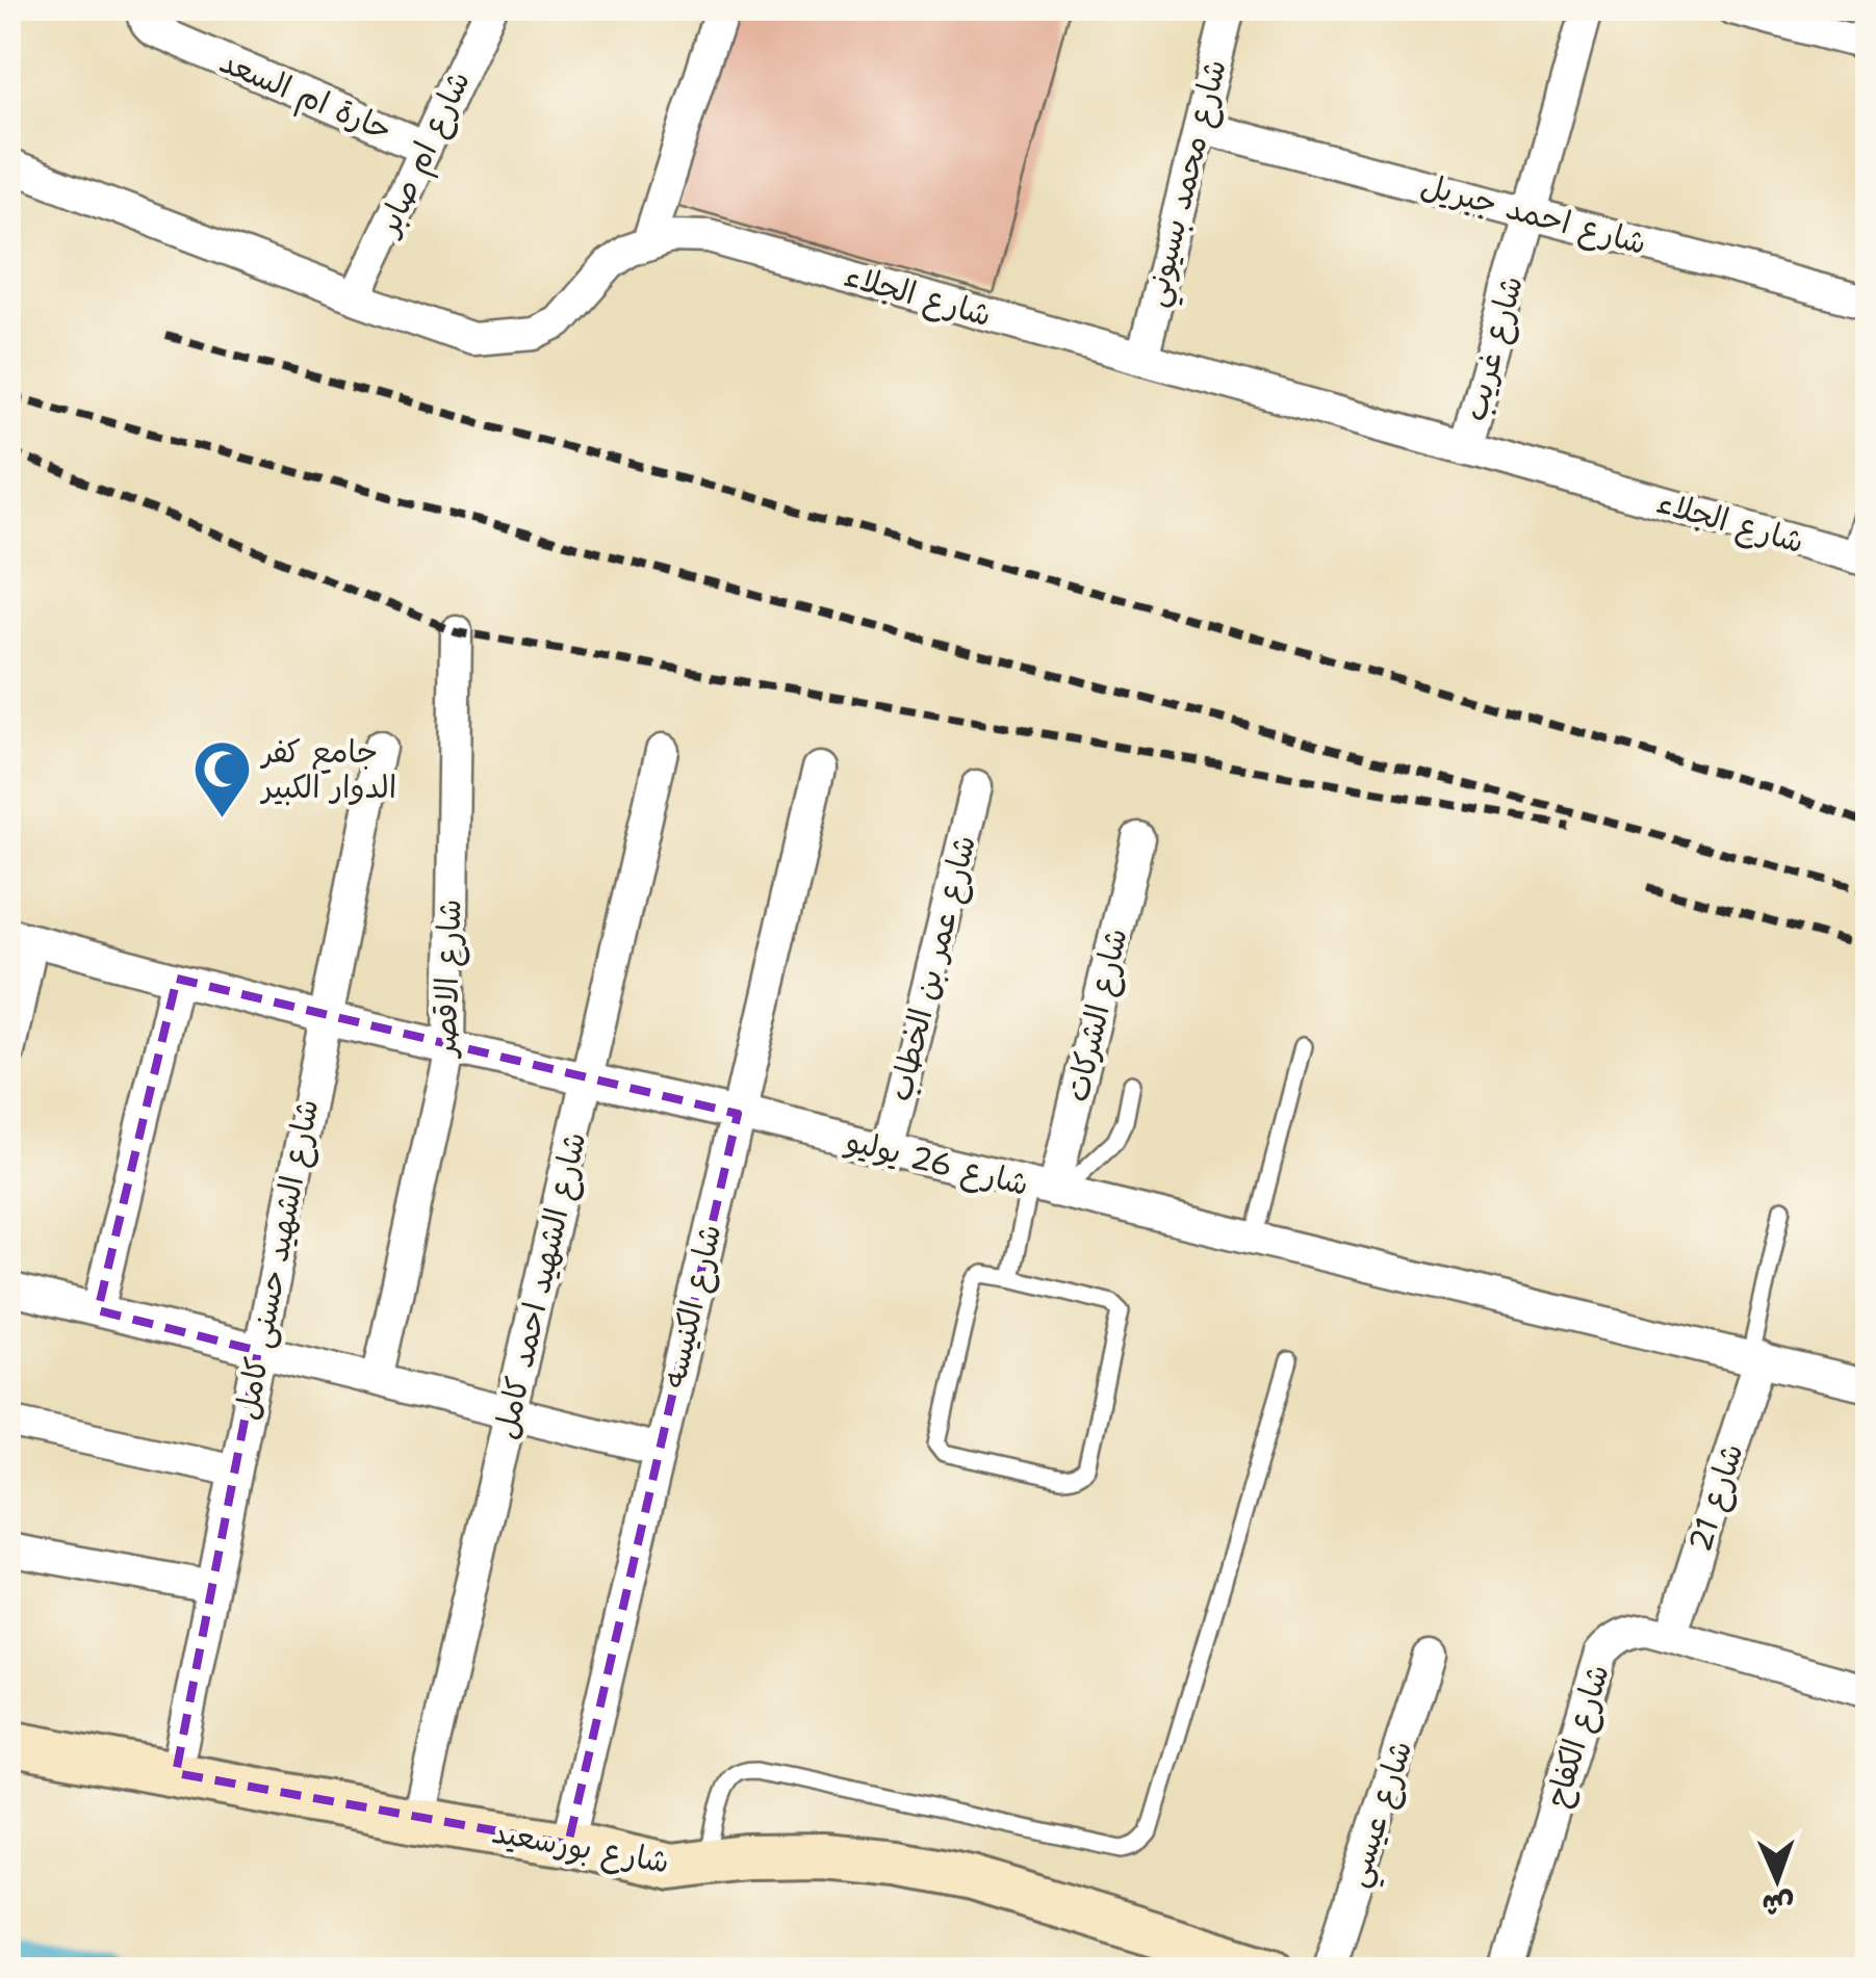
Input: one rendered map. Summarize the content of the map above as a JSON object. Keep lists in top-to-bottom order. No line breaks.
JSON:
{"streets":{"main road":["شارع بورسعيد"],"street":["حارة ام السعد","شارع ام صابر","شارع محمد بسيوني","شارع احمد جبريل","شارع الجلاء","شارع غريب","شارع عمر بن الخطاب","شارع الاقصر","شارع الشركات","شارع 26 يوليو","شارع الشهيد حسنى كامل","شارع الشهيد احمد كامل","شارع الكنيسه","شارع 21","شارع الكفاح","شارع عيسي"]},"crossings":[["حارة ام السعد","شارع ام صابر"],["شارع ام صابر","شارع الجلاء"],["شارع محمد بسيوني","شارع احمد جبريل"],["شارع محمد بسيوني","شارع الجلاء"],["شارع احمد جبريل","شارع غريب"],["شارع الجلاء","شارع غريب"],["شارع عمر بن الخطاب","شارع 26 يوليو"],["شارع الاقصر","شارع 26 يوليو"],["شارع الشركات","شارع 26 يوليو"],["شارع 26 يوليو","شارع الشهيد حسنى كامل"],["شارع 26 يوليو","شارع الشهيد احمد كامل"],["شارع 26 يوليو","شارع الكنيسه"],["شارع 26 يوليو","شارع 21"],["شارع الشهيد حسنى كامل","شارع بورسعيد"],["شارع الشهيد احمد كامل","شارع بورسعيد"],["شارع الكنيسه","شارع بورسعيد"],["شارع 21","شارع الكفاح"]],"places":{"mosque":["جامع كفر الدوار الكبير"]},"north":"bottom"}
